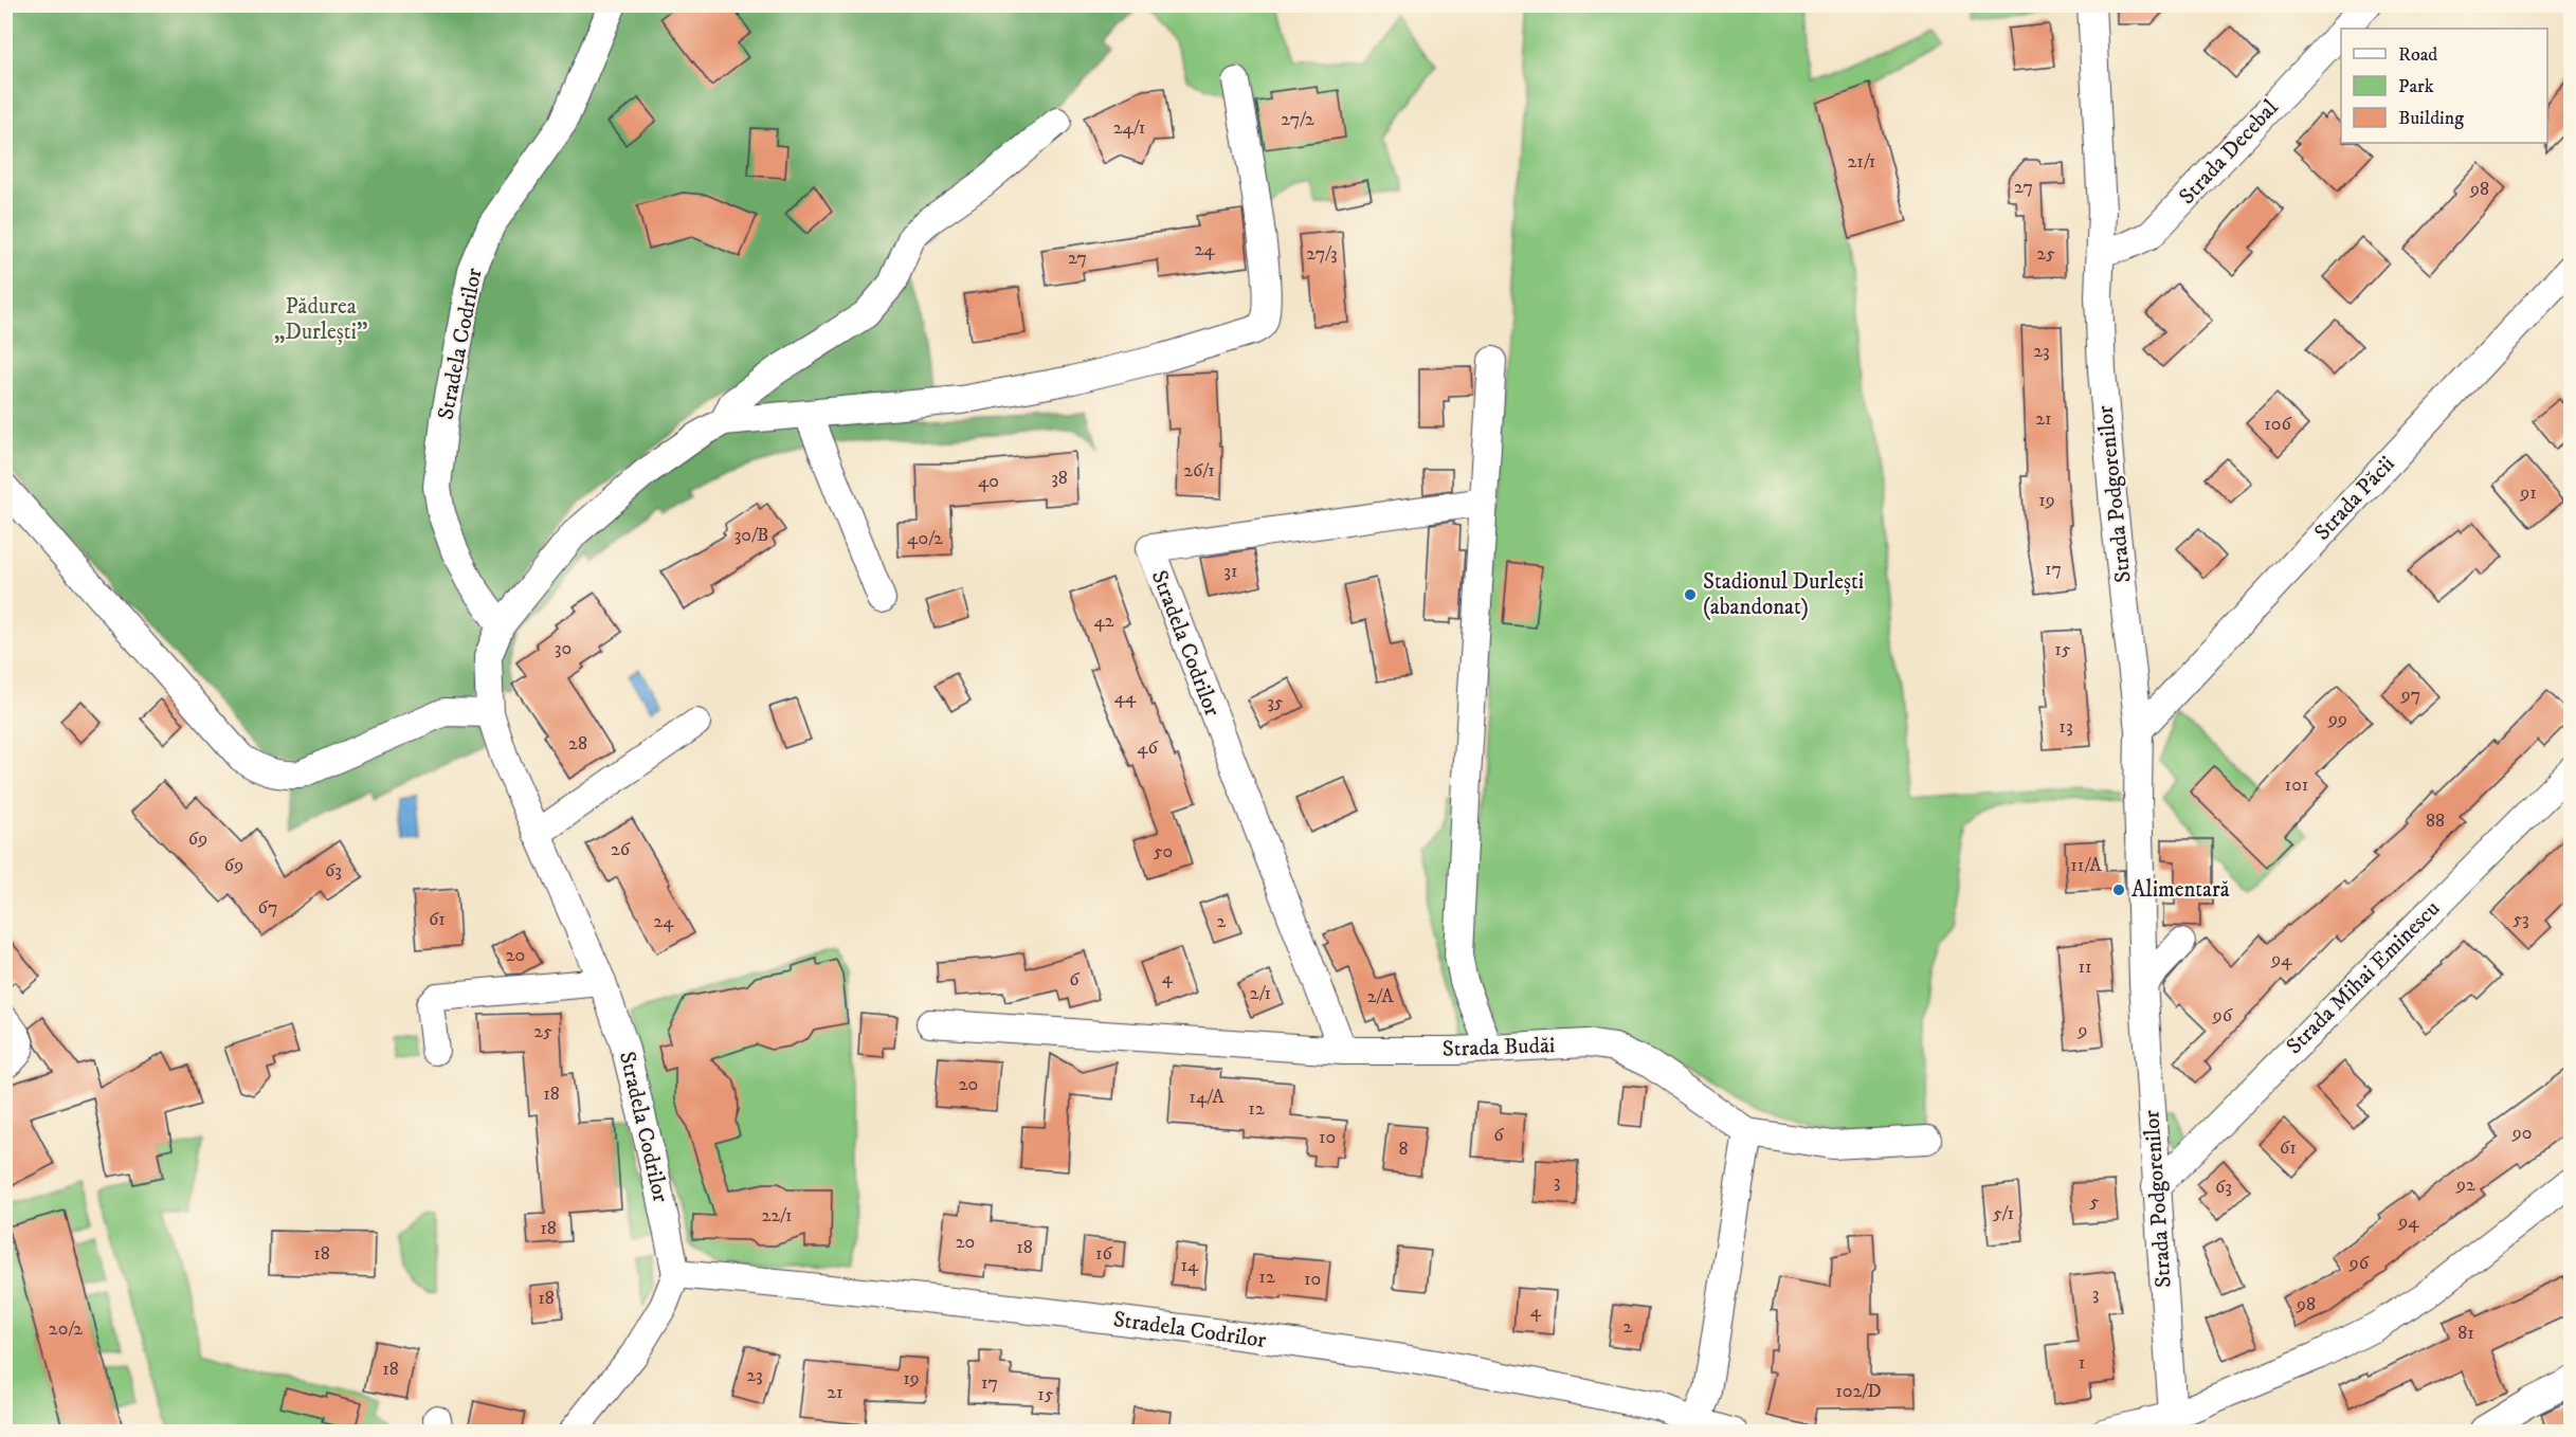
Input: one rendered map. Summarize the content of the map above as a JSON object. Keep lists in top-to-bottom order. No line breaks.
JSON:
{"streets":{"street":["Strada Decebal","Stradela Codrilor","Strada Podgorenilor","Strada Păcii","Strada Mihai Eminescu","Strada Budăi"]},"crossings":[["Strada Decebal","Strada Podgorenilor"],["Stradela Codrilor","Strada Budăi"],["Strada Podgorenilor","Strada Păcii"],["Strada Podgorenilor","Strada Mihai Eminescu"]],"parks":["Pădurea „Durlești”"],"places":["Stadionul Durlești (abandonat)","Alimentară"],"house_numbers":["27/2","24/1","21/1","27","98","24","27/3","25","27","23","21","106","26/1","38","40","91","19","30/B","40/2","17","31","42","30","15","97","44","35","99","13","28","46","101","88","69","26","50","69","11/A","63","67","61","53","24","2","20","94","11","4","6","2/1","2/A","96","9","25","20","18","14/A","12","90","6","10","61","8","3","92","63","5","5/1","22/1","94","18","20","18","18","16","96","14","12","10","3","18","98","4","2","20/2","81","1","18","23","19","17","102/D","21","15"],"legend":["Road","Park","Building"]}
